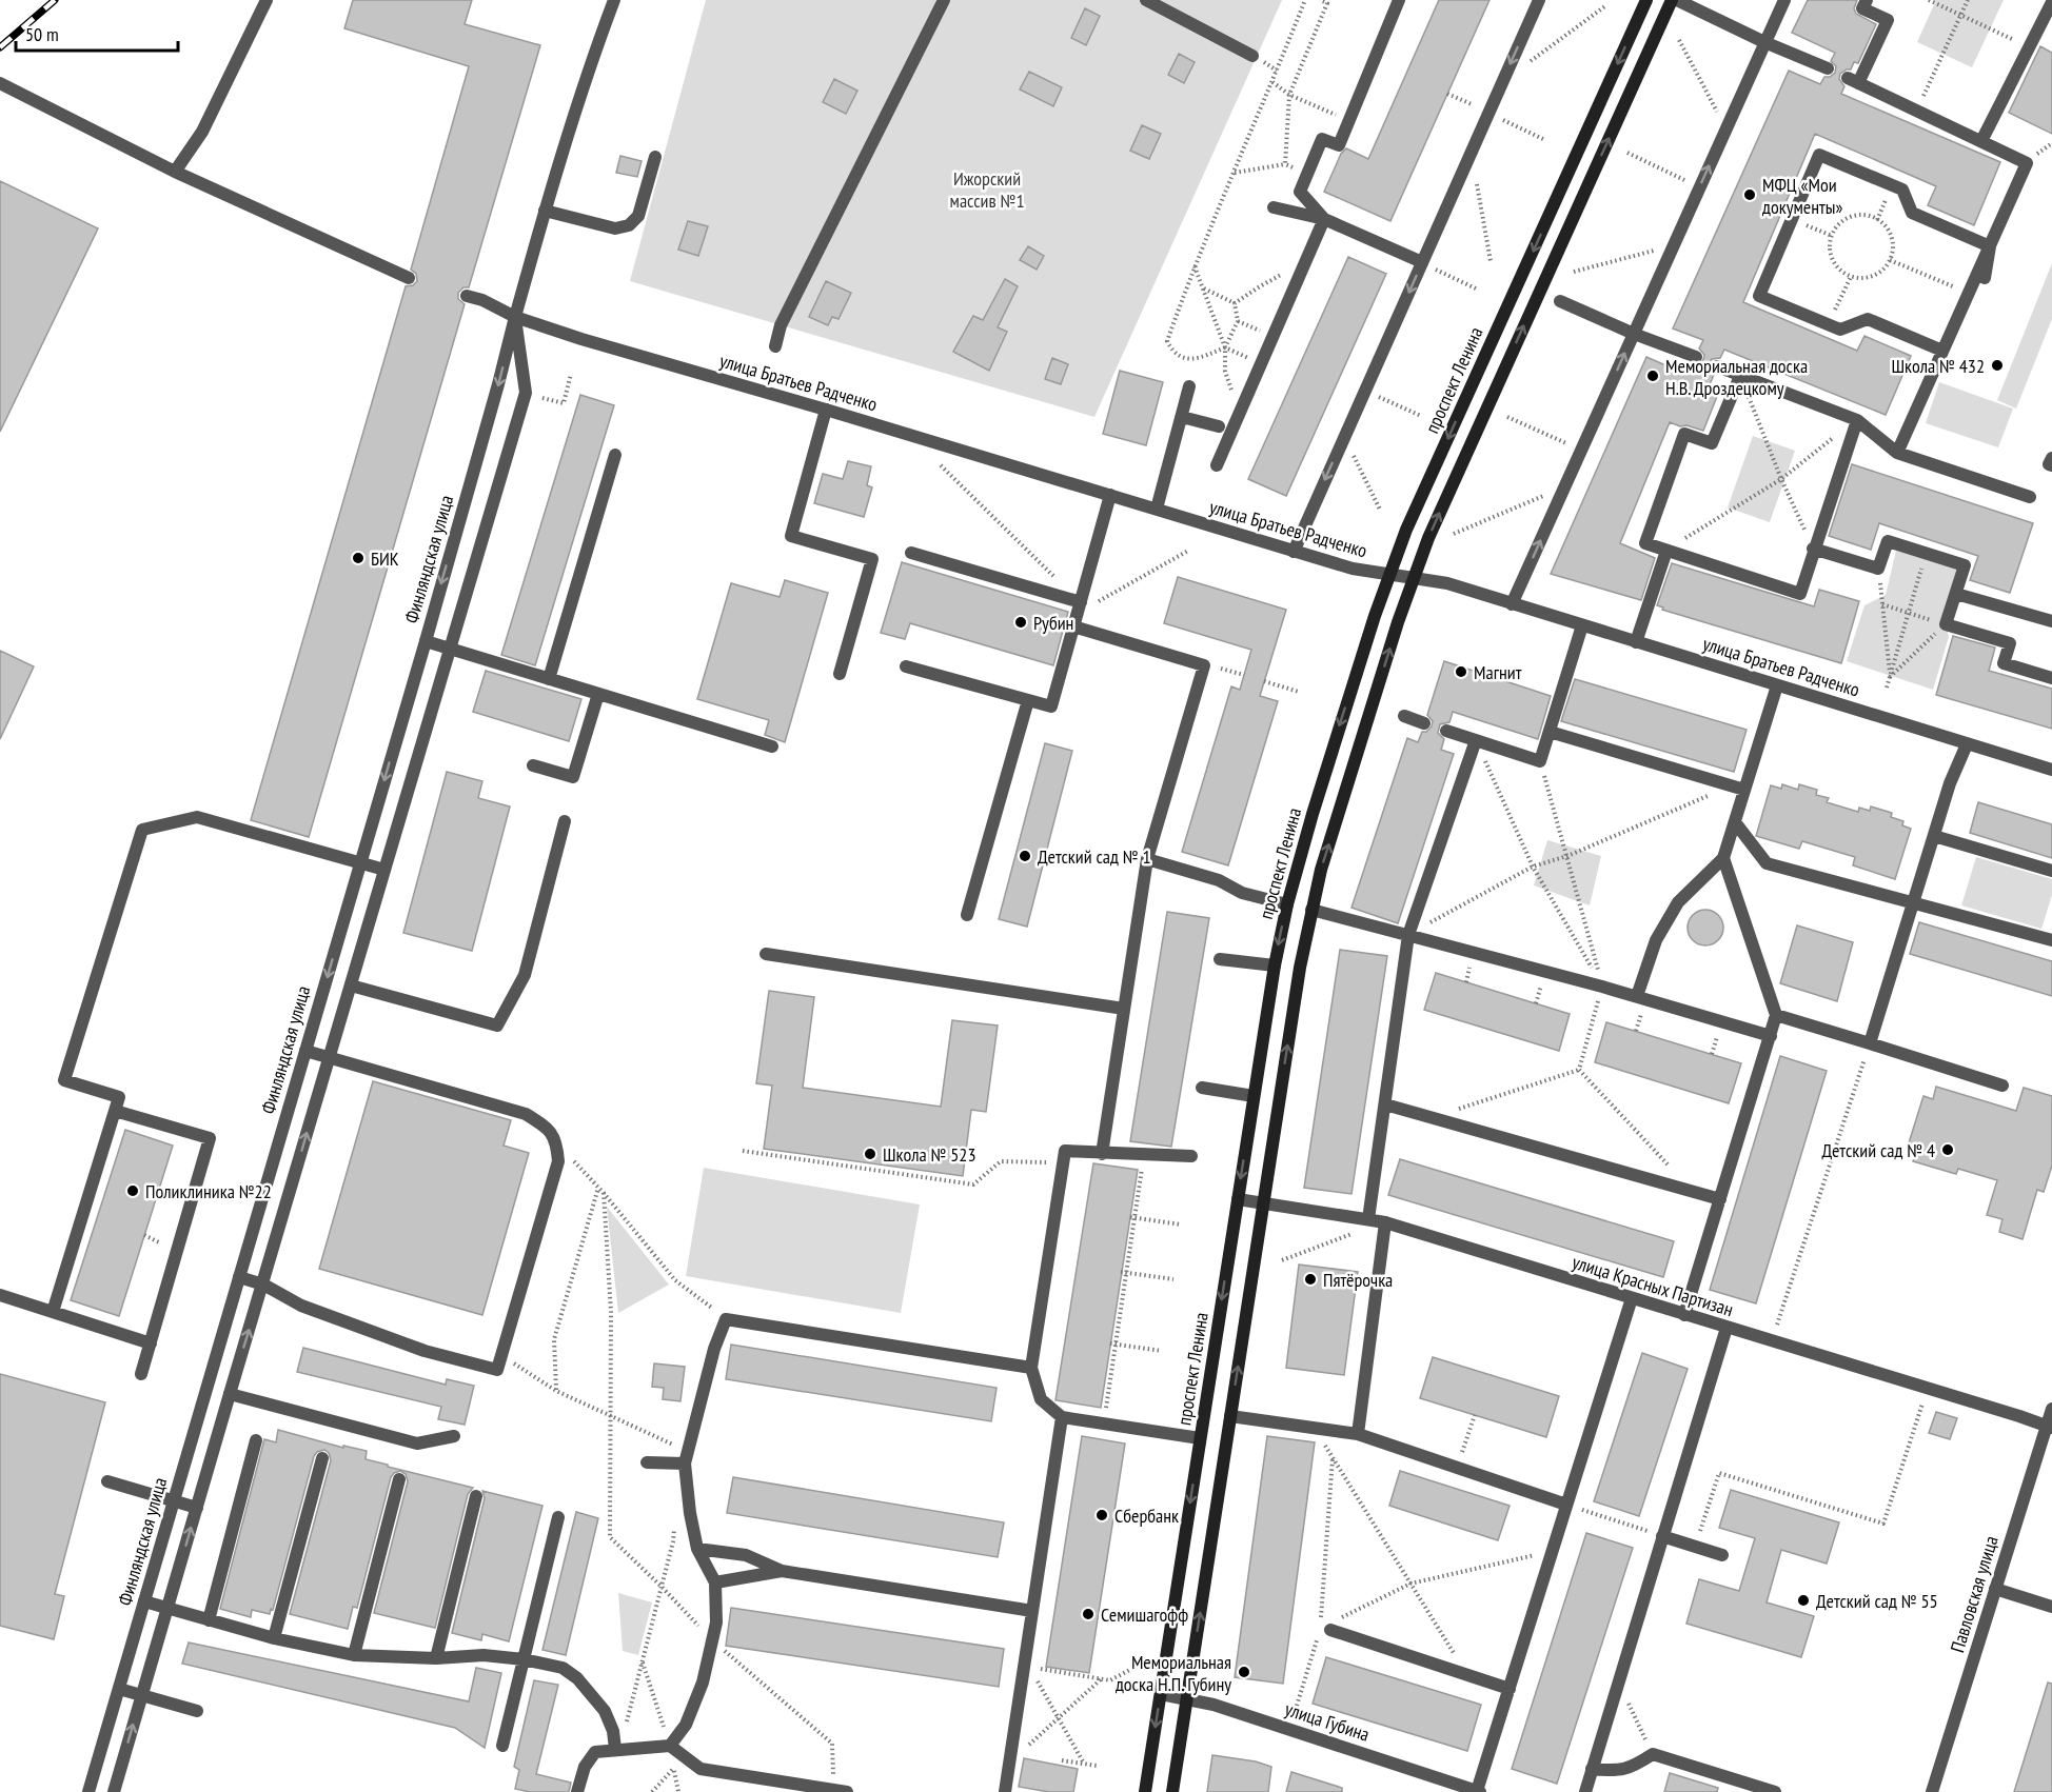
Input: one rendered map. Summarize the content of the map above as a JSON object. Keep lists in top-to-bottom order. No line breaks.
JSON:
{"streets":{"main road":["проспект Ленина"],"street":["улица Братьев Радченко","Финляндская улица","улица Красных Партизан","Павловская улица","улица Губина"]},"crossings":[["проспект Ленина","улица Братьев Радченко"],["проспект Ленина","улица Красных Партизан"],["проспект Ленина","улица Губина"],["улица Братьев Радченко","Финляндская улица"],["улица Красных Партизан","Павловская улица"]],"parks":["Ижорский массив №1"],"places":["МФЦ «Мои документы»","Школа № 432","Мемориальная доска Н.В. Дроздецкому","БИК","Рубин","Магнит","Детский сад № 1","Детский сад № 4","Школа № 523","Поликлиника №22","Пятёрочка","Сбербанк","Детский сад № 55","Семишагофф","Мемориальная доска Н.П. Губину"],"scale_bar":"50 m"}
